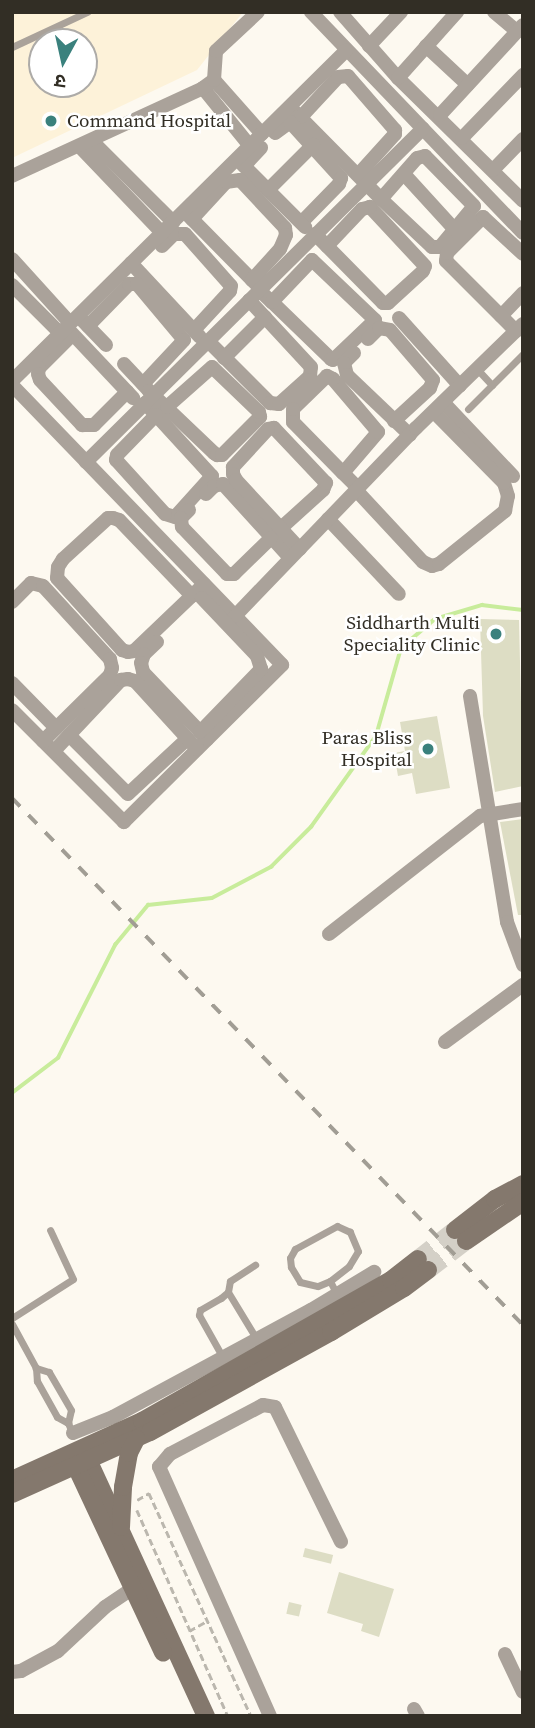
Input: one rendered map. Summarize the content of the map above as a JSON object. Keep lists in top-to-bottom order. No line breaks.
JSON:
{"places":["Command Hospital","Siddharth Multi Speciality Clinic","Paras Bliss Hospital"],"north":"bottom"}
